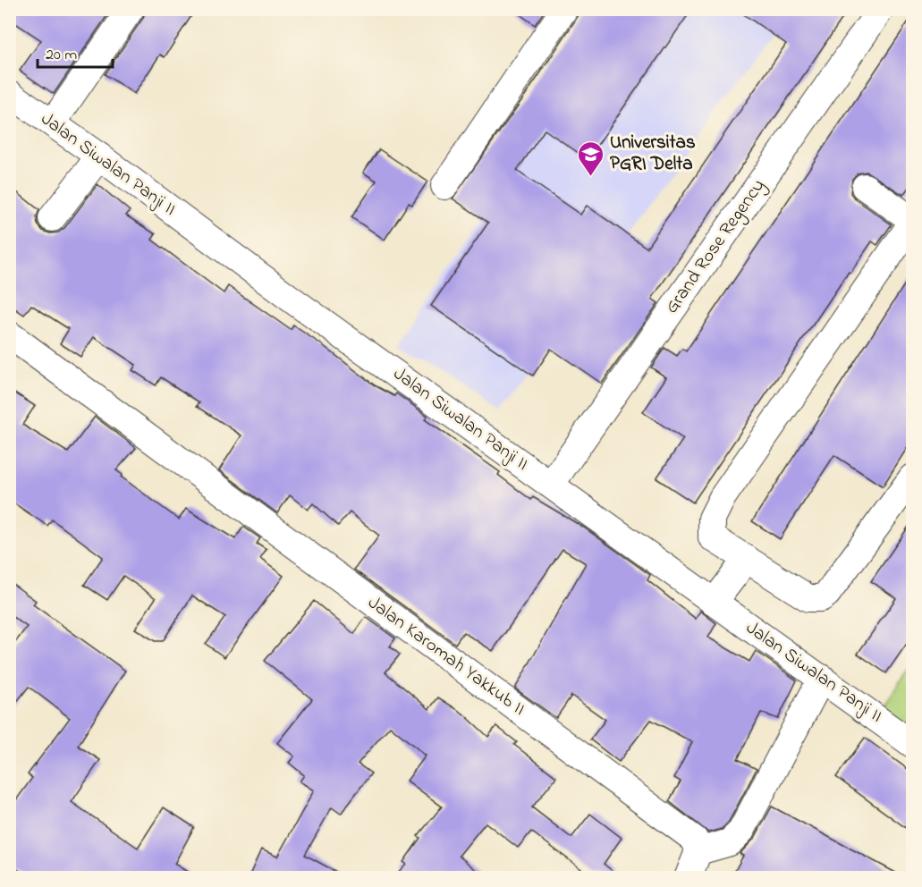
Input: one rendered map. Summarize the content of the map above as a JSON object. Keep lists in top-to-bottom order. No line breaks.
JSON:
{"streets":{"street":["Jalan Siwalan Panji II","Grand Rose Regency","Jalan Karomah Yakkub II"]},"crossings":[["Jalan Siwalan Panji II","Grand Rose Regency"]],"places":{"school or university":["Universitas PGRI Delta"]},"scale_bar":"20 m"}
